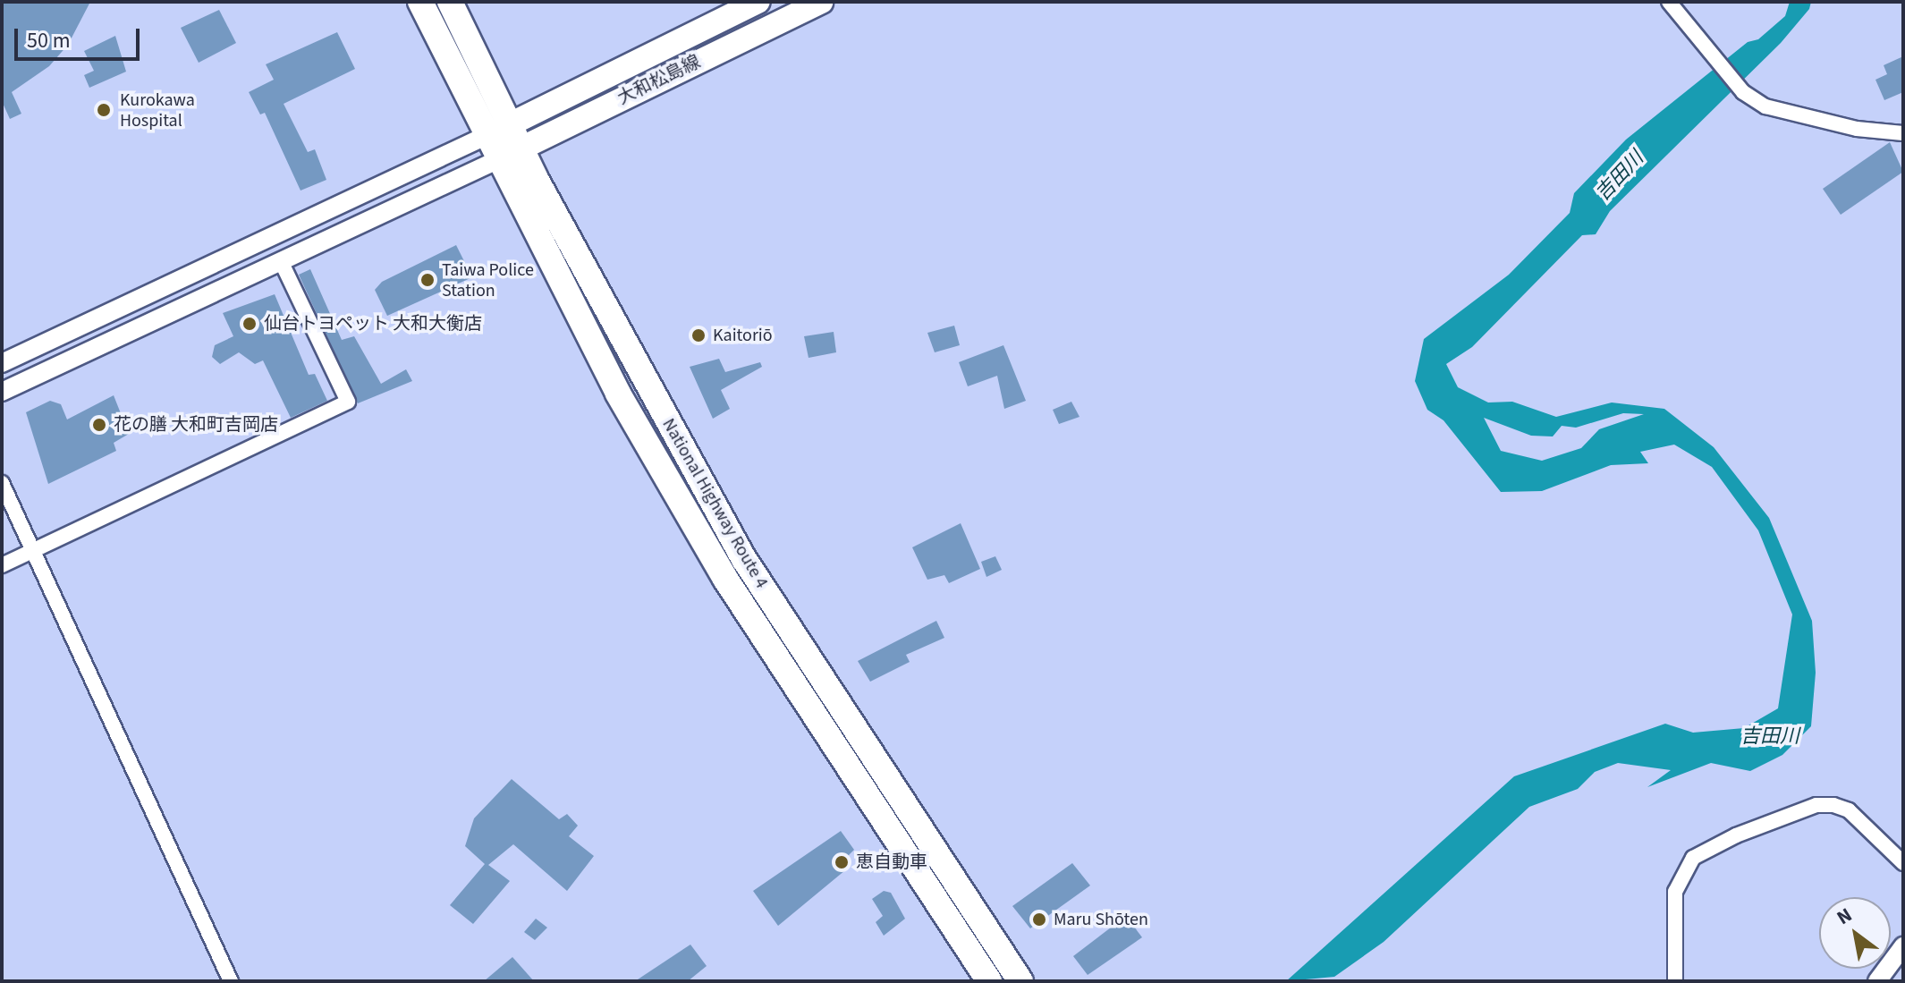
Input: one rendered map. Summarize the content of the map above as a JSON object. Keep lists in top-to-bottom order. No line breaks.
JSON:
{"streets":{"highway":["National Highway Route 4"],"main road":["大和松島線"]},"crossings":[["大和松島線","National Highway Route 4"]],"water":["吉田川"],"places":["Kurokawa Hospital","Taiwa Police Station","仙台トヨペット 大和大衡店","Kaitoriō","花の膳 大和町吉岡店","恵自動車","Maru Shōten"],"scale_bar":"50 m","north":"top left"}
